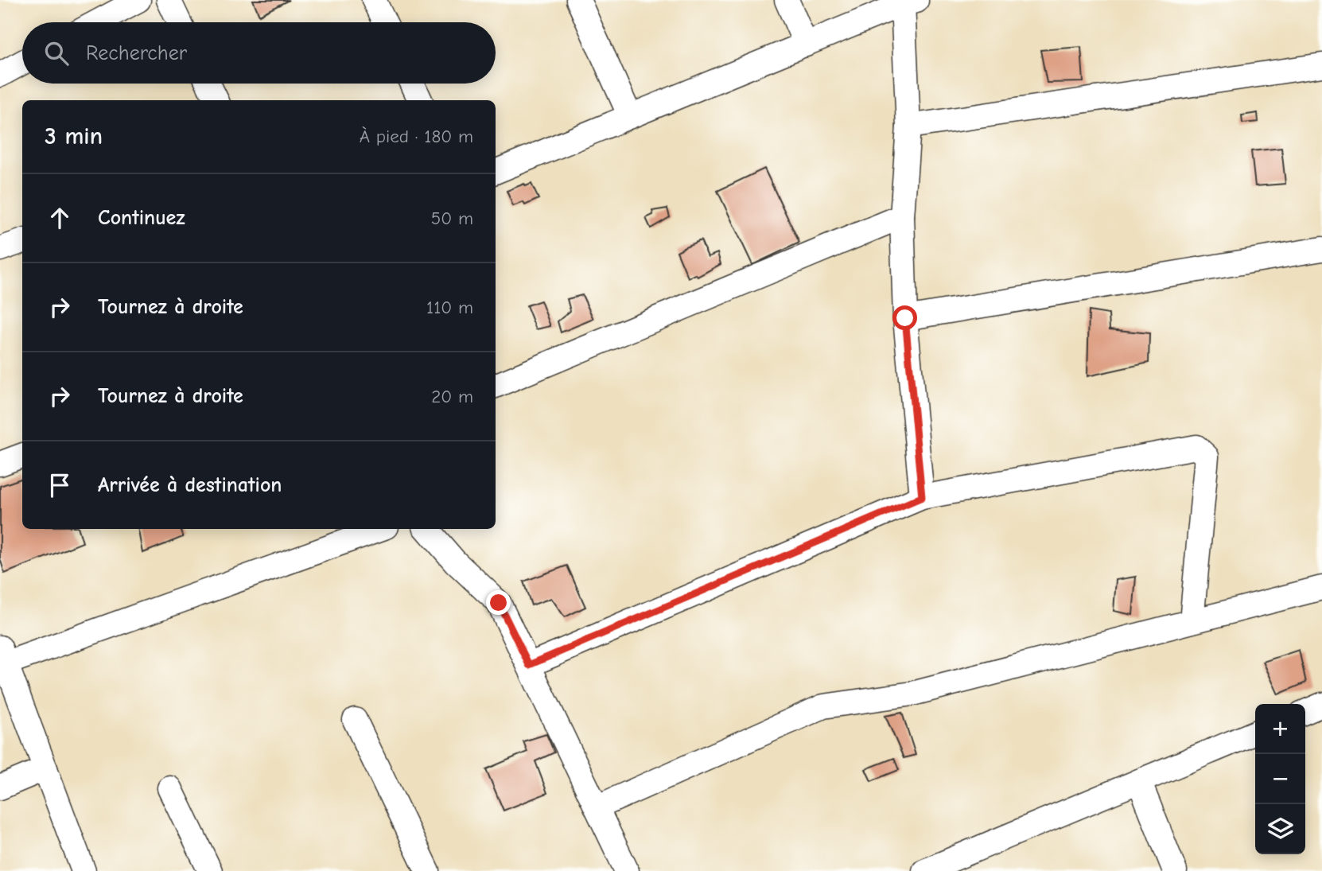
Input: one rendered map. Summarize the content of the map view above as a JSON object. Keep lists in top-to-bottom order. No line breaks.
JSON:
{"page":{"search":"Rechercher","heading":["3 min","À pied · 180 m"],"list":[["Continuez","50 m"],["Tournez à droite","110 m"],["Tournez à droite","20 m"],"Arrivée à destination"],"map_buttons":["+","−"]}}
